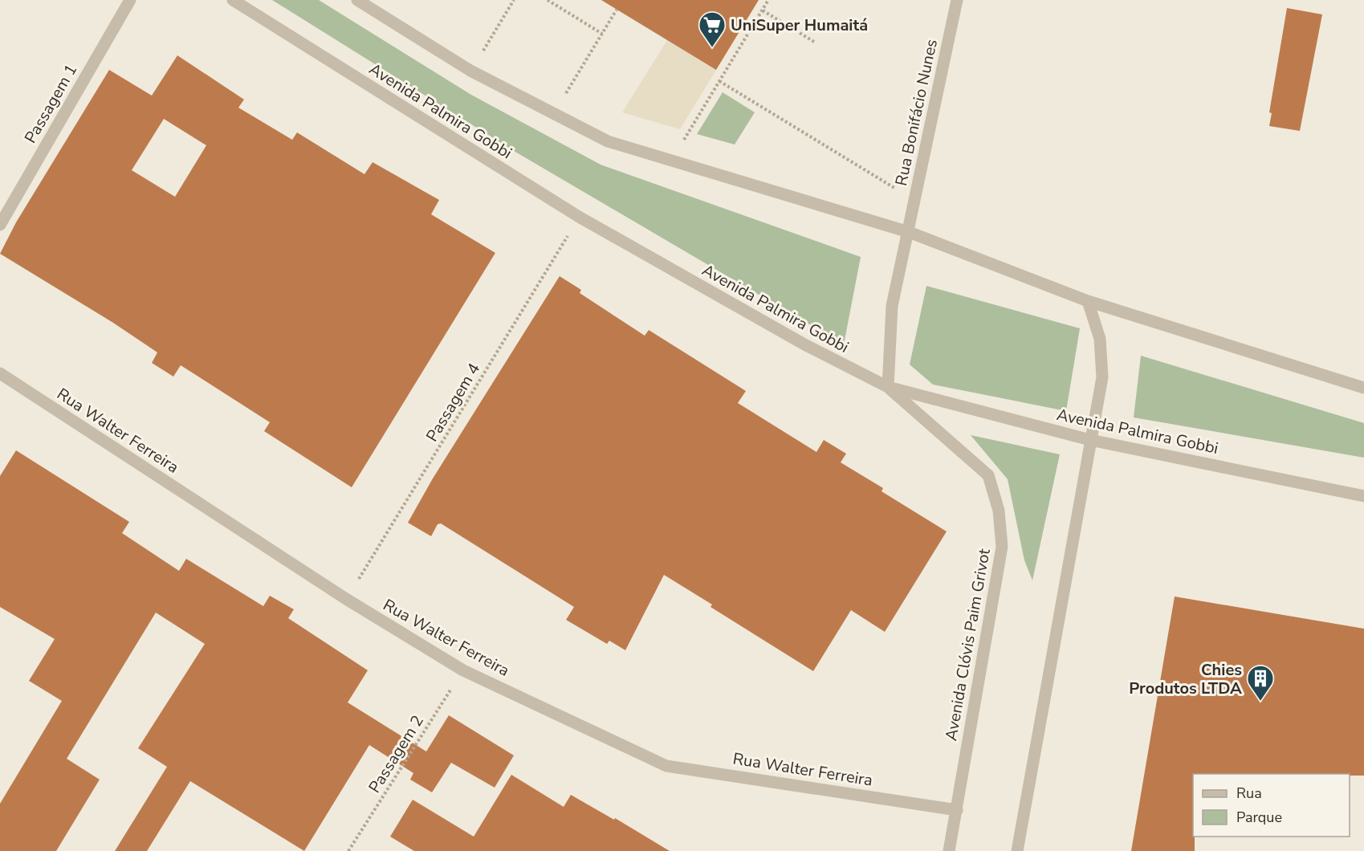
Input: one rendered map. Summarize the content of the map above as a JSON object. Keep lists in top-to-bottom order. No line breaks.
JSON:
{"streets":{"street":["Passagem 1","Avenida Palmira Gobbi","Rua Bonifácio Nunes","Rua Walter Ferreira","Avenida Clóvis Paim Grivot"],"path":["Passagem 4","Passagem 2"]},"crossings":[["Avenida Palmira Gobbi","Passagem 4"],["Avenida Palmira Gobbi","Avenida Clóvis Paim Grivot"],["Passagem 4","Rua Walter Ferreira"],["Rua Walter Ferreira","Avenida Clóvis Paim Grivot"],["Rua Walter Ferreira","Passagem 2"]],"places":{"supermarket":["UniSuper Humaitá"],"building":["Chies Produtos LTDA"]},"legend":["Rua","Parque"]}
